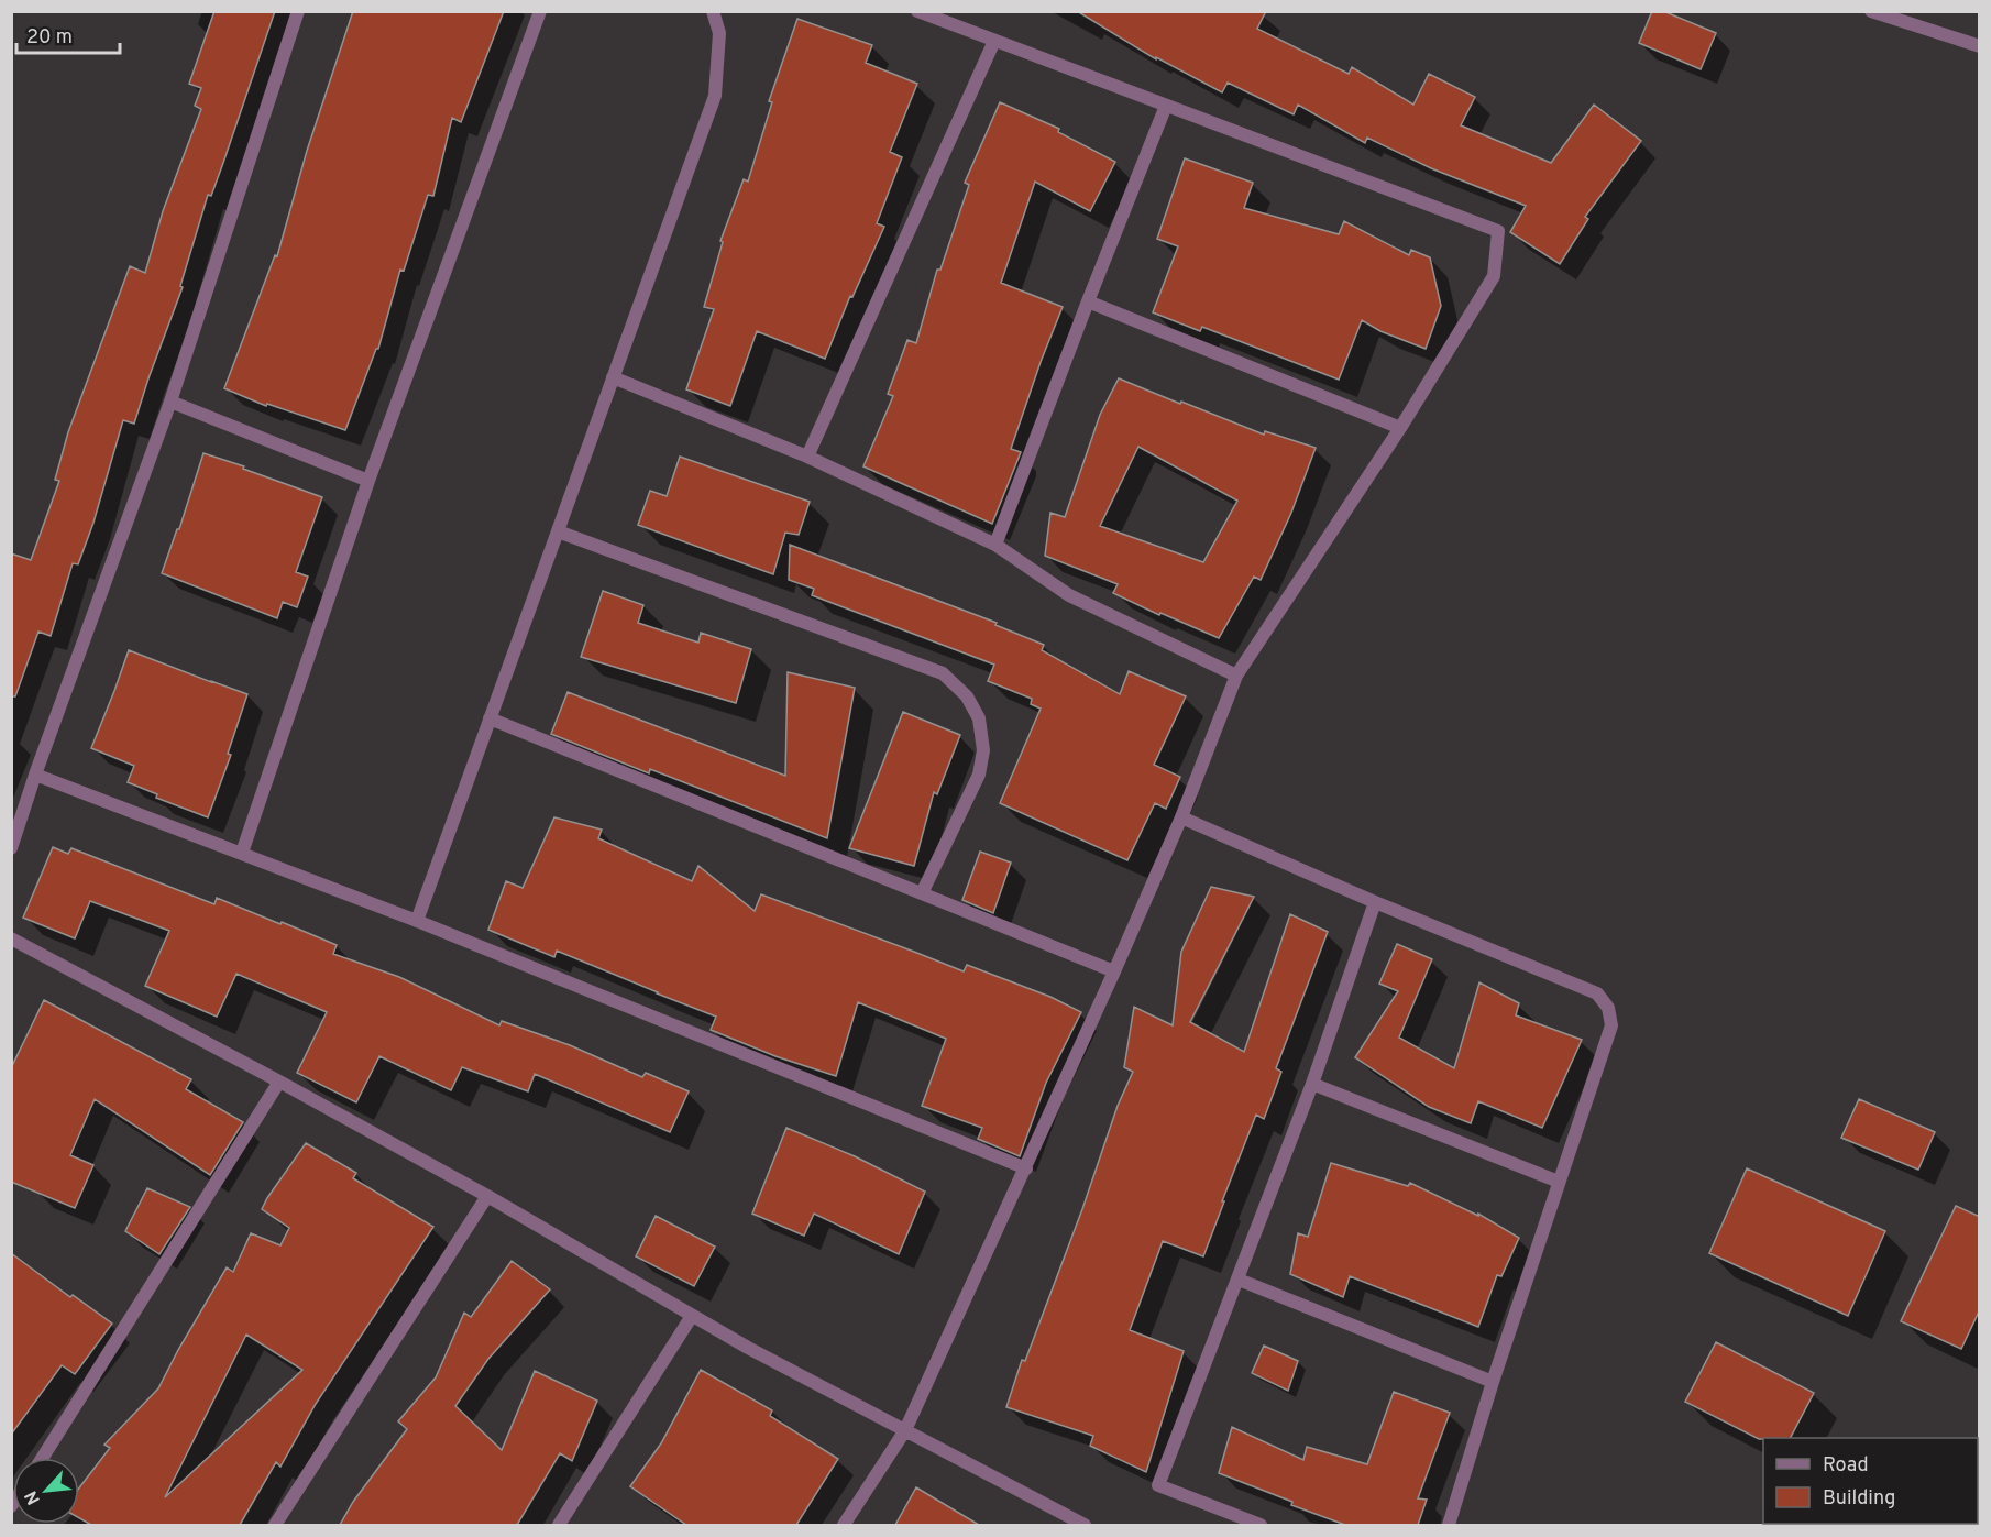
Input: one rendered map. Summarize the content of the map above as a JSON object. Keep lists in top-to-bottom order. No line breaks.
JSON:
{"legend":["Road","Building"],"scale_bar":"20 m","north":"bottom left"}
